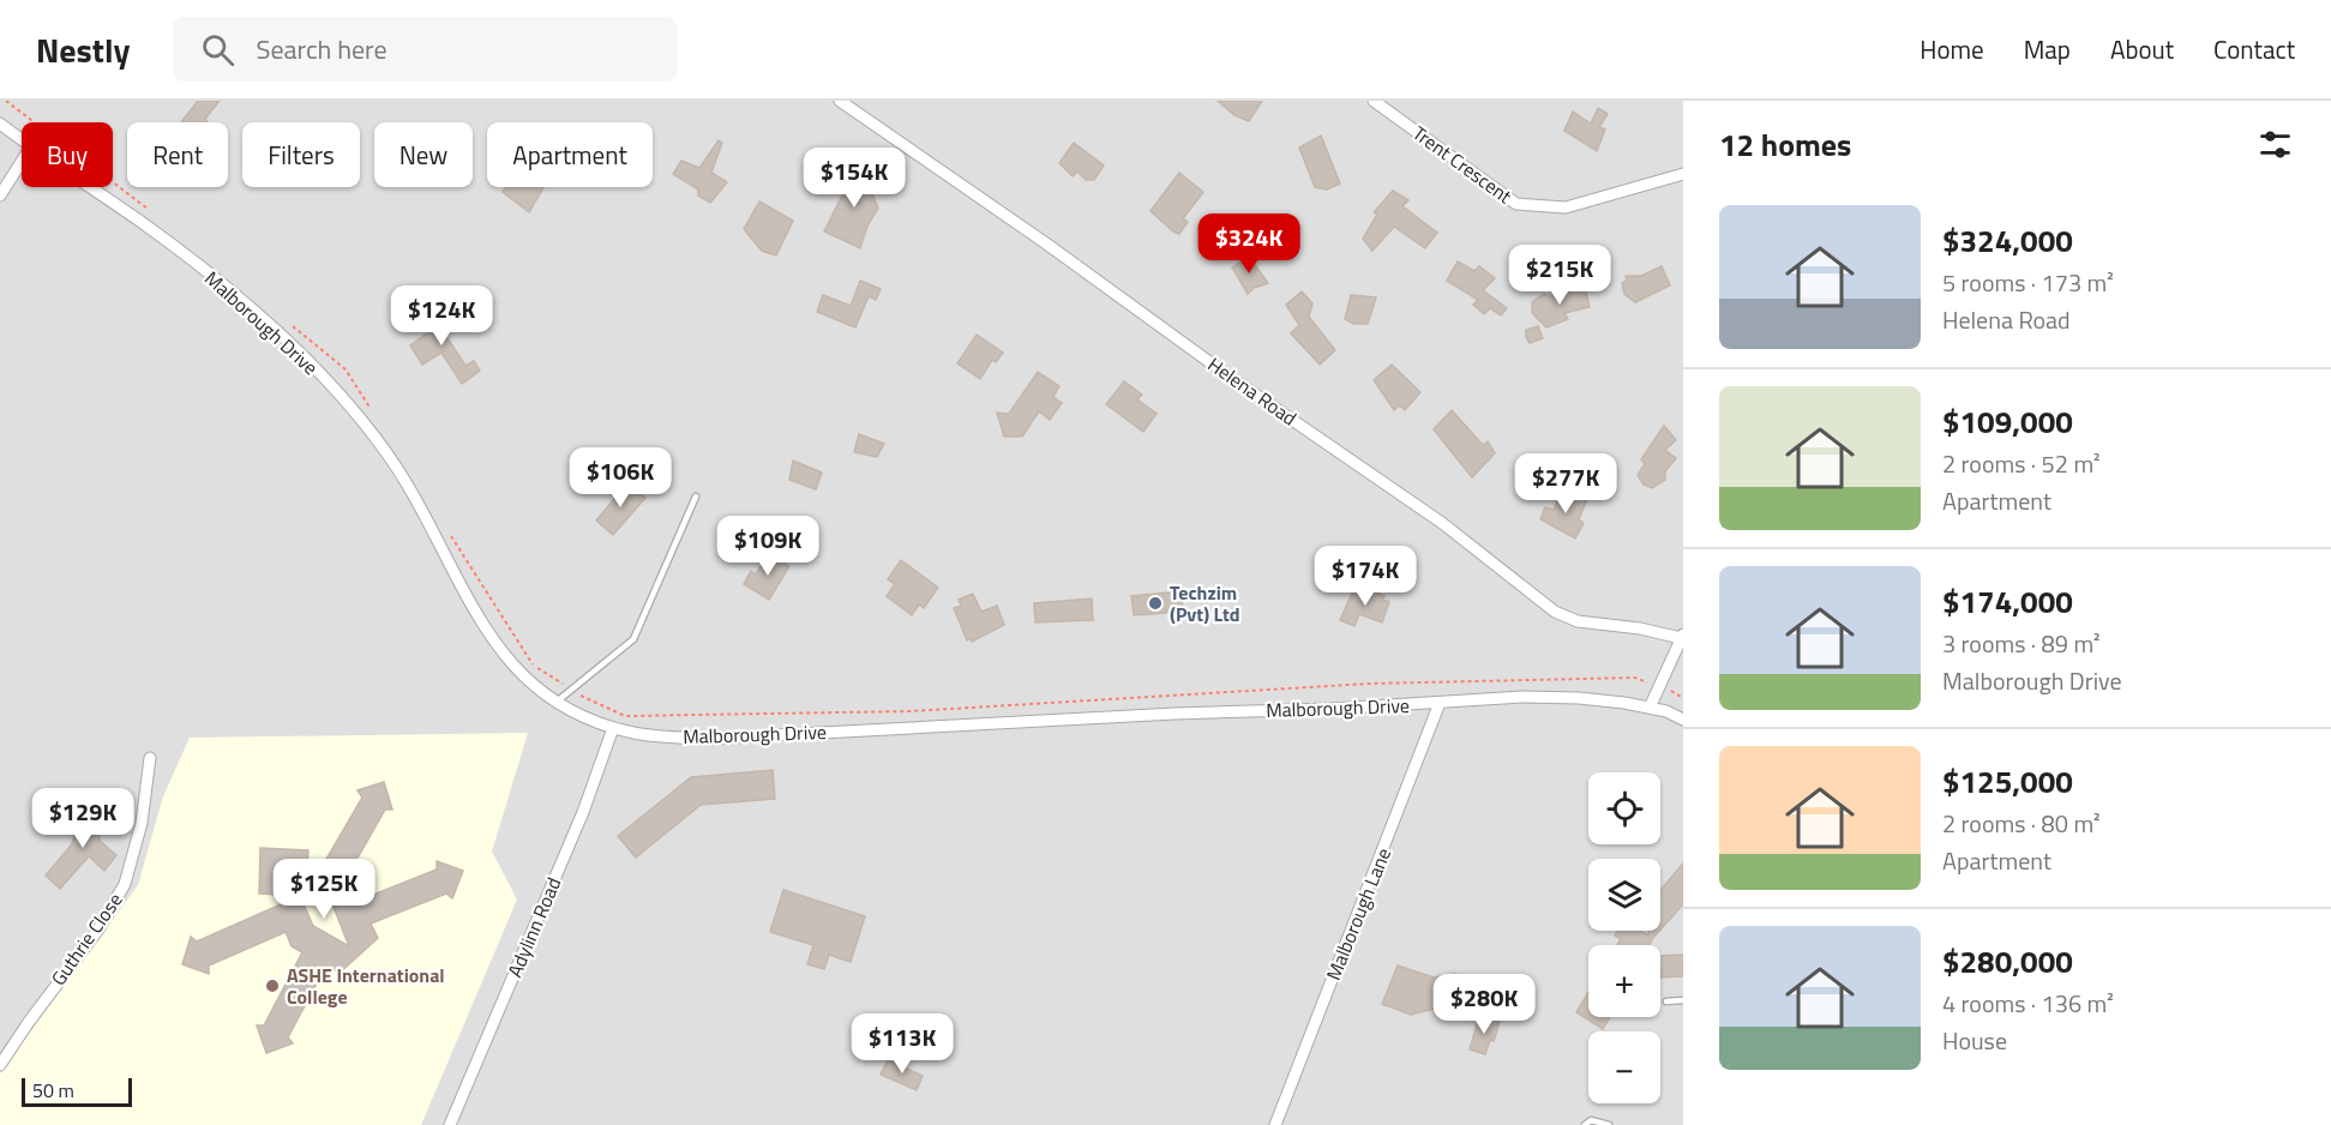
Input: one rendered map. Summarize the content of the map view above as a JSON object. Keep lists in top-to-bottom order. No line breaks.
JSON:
{"streets":{"street":["Trent Crescent","Malborough Drive","Helena Road","Malborough Lane","Adylinn Road","Guthrie Close"]},"crossings":[["Malborough Drive","Malborough Lane"],["Malborough Drive","Adylinn Road"]],"places":["Techzim (Pvt) Ltd","ASHE International College"],"scale_bar":"50 m","page":{"header":"Nestly","search":"Search here","nav":["Home","Map","About","Contact"],"heading":"12 homes","chip":["Buy","Rent","Filters","New","Apartment"],"price":["$154K","$324K","$215K","$124K","$106K","$277K","$109K","$174K","$129K","$125K","$280K","$113K"],"list":[{"name":"$324,000","note":"5 rooms · 173 m² · Helena Road"},{"name":"$109,000","note":"2 rooms · 52 m² · Apartment"},{"name":"$174,000","note":"3 rooms · 89 m² · Malborough Drive"},{"name":"$125,000","note":"2 rooms · 80 m² · Apartment"},{"name":"$280,000","note":"4 rooms · 136 m² · House"}],"map_buttons":["+","−"],"scale":"50 m"}}
